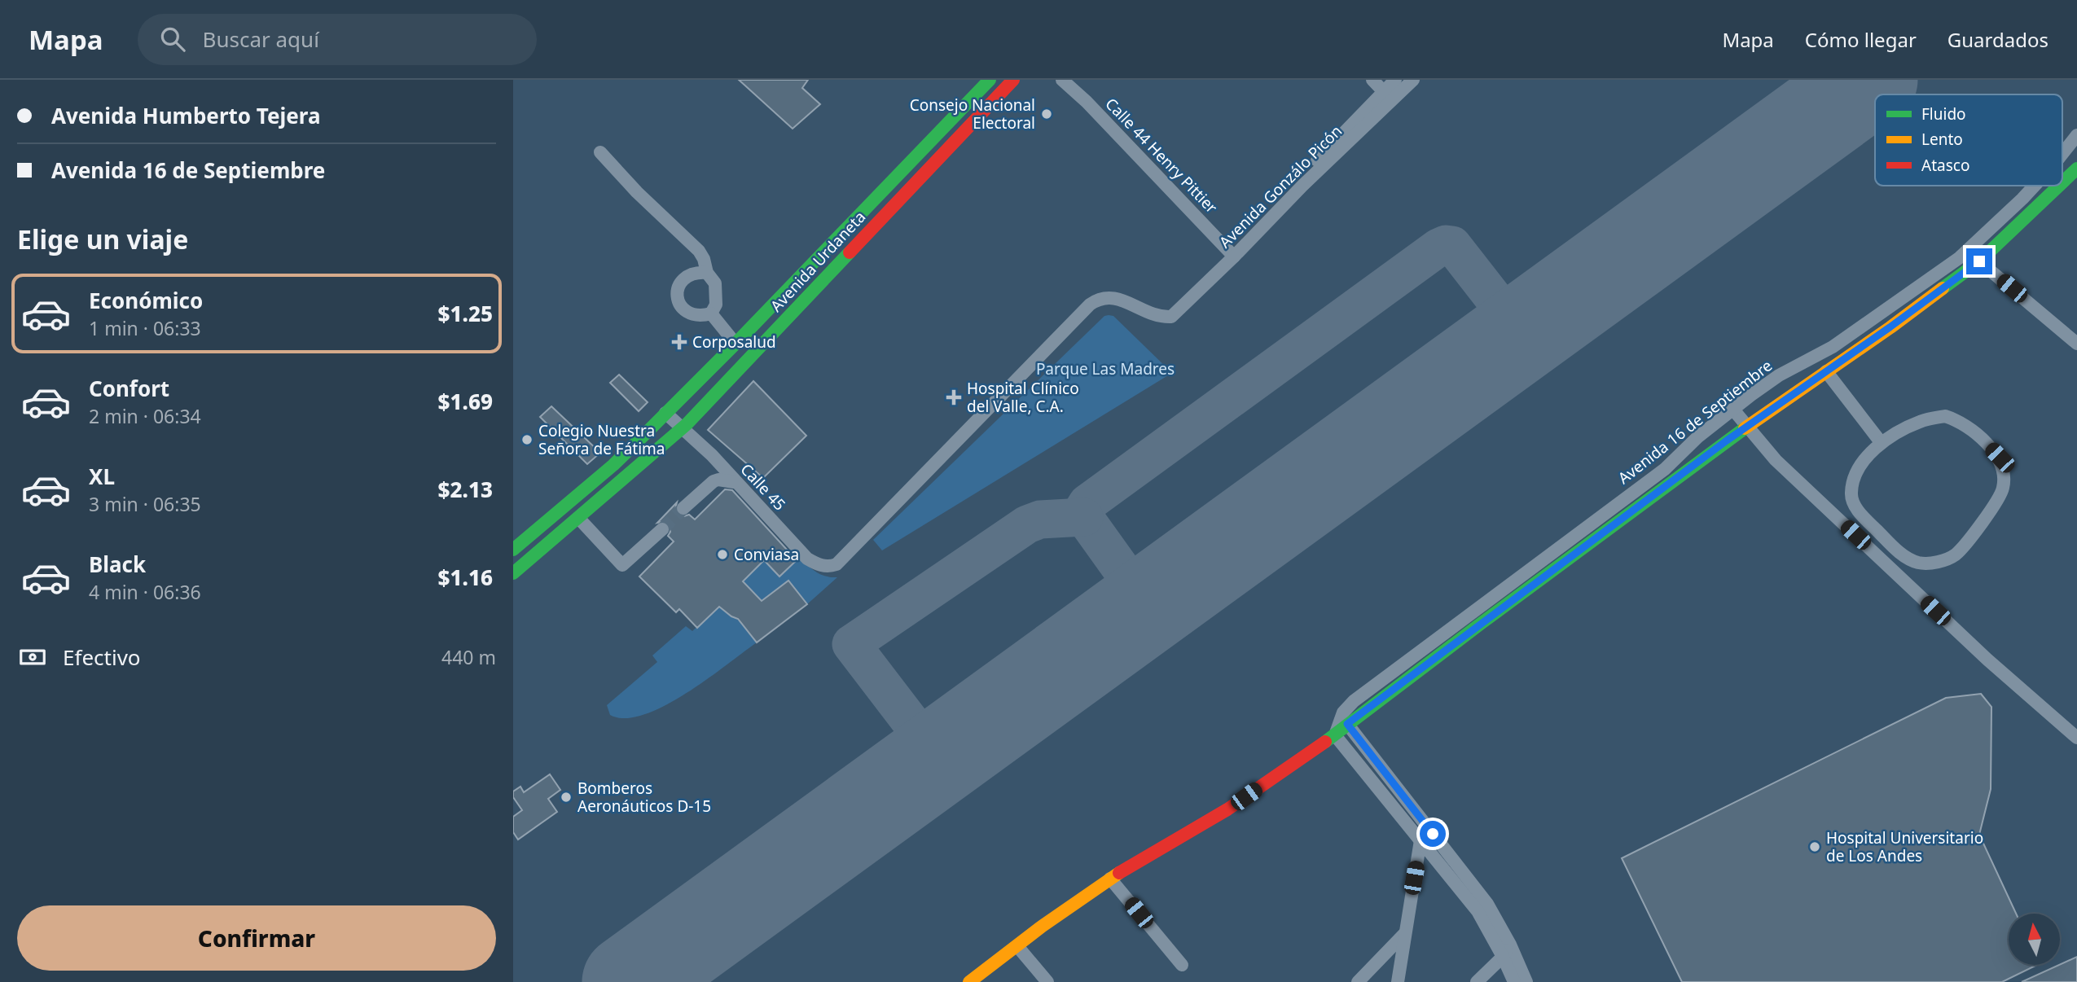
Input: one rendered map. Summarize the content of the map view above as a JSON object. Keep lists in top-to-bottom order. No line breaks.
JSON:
{"streets":{"street":["Calle 44 Henry Pittier","Avenida Gonzálo Picón","Avenida Urdaneta","Avenida 16 de Septiembre","Calle 45"]},"crossings":[["Calle 44 Henry Pittier","Avenida Gonzálo Picón"],["Avenida Gonzálo Picón","Calle 45"],["Avenida Urdaneta","Calle 45"]],"parks":["Parque Las Madres"],"places":{"other":["Consejo Nacional Electoral","Colegio Nuestra Señora de Fátima","Conviasa","Bomberos Aeronáuticos D-15","Hospital Universitario de Los Andes"],"health":["Corposalud","Hospital Clínico del Valle, C.A."]},"legend":["Fluido","Lento","Atasco"],"north":"top","page":{"header":"Mapa","search":"Buscar aquí","nav":["Mapa","Cómo llegar","Guardados"],"banner":["Avenida Humberto Tejera","Avenida 16 de Septiembre"],"heading":"Elige un viaje","list":[{"name":"Económico","note":"1 min · 06:33","value":"$1.25"},{"name":"Confort","note":"2 min · 06:34","value":"$1.69"},{"name":"XL","note":"3 min · 06:35","value":"$2.13"},{"name":"Black","note":"4 min · 06:36","value":"$1.16"}],"pay":["Efectivo","440 m"],"buttons":"Confirmar"}}
